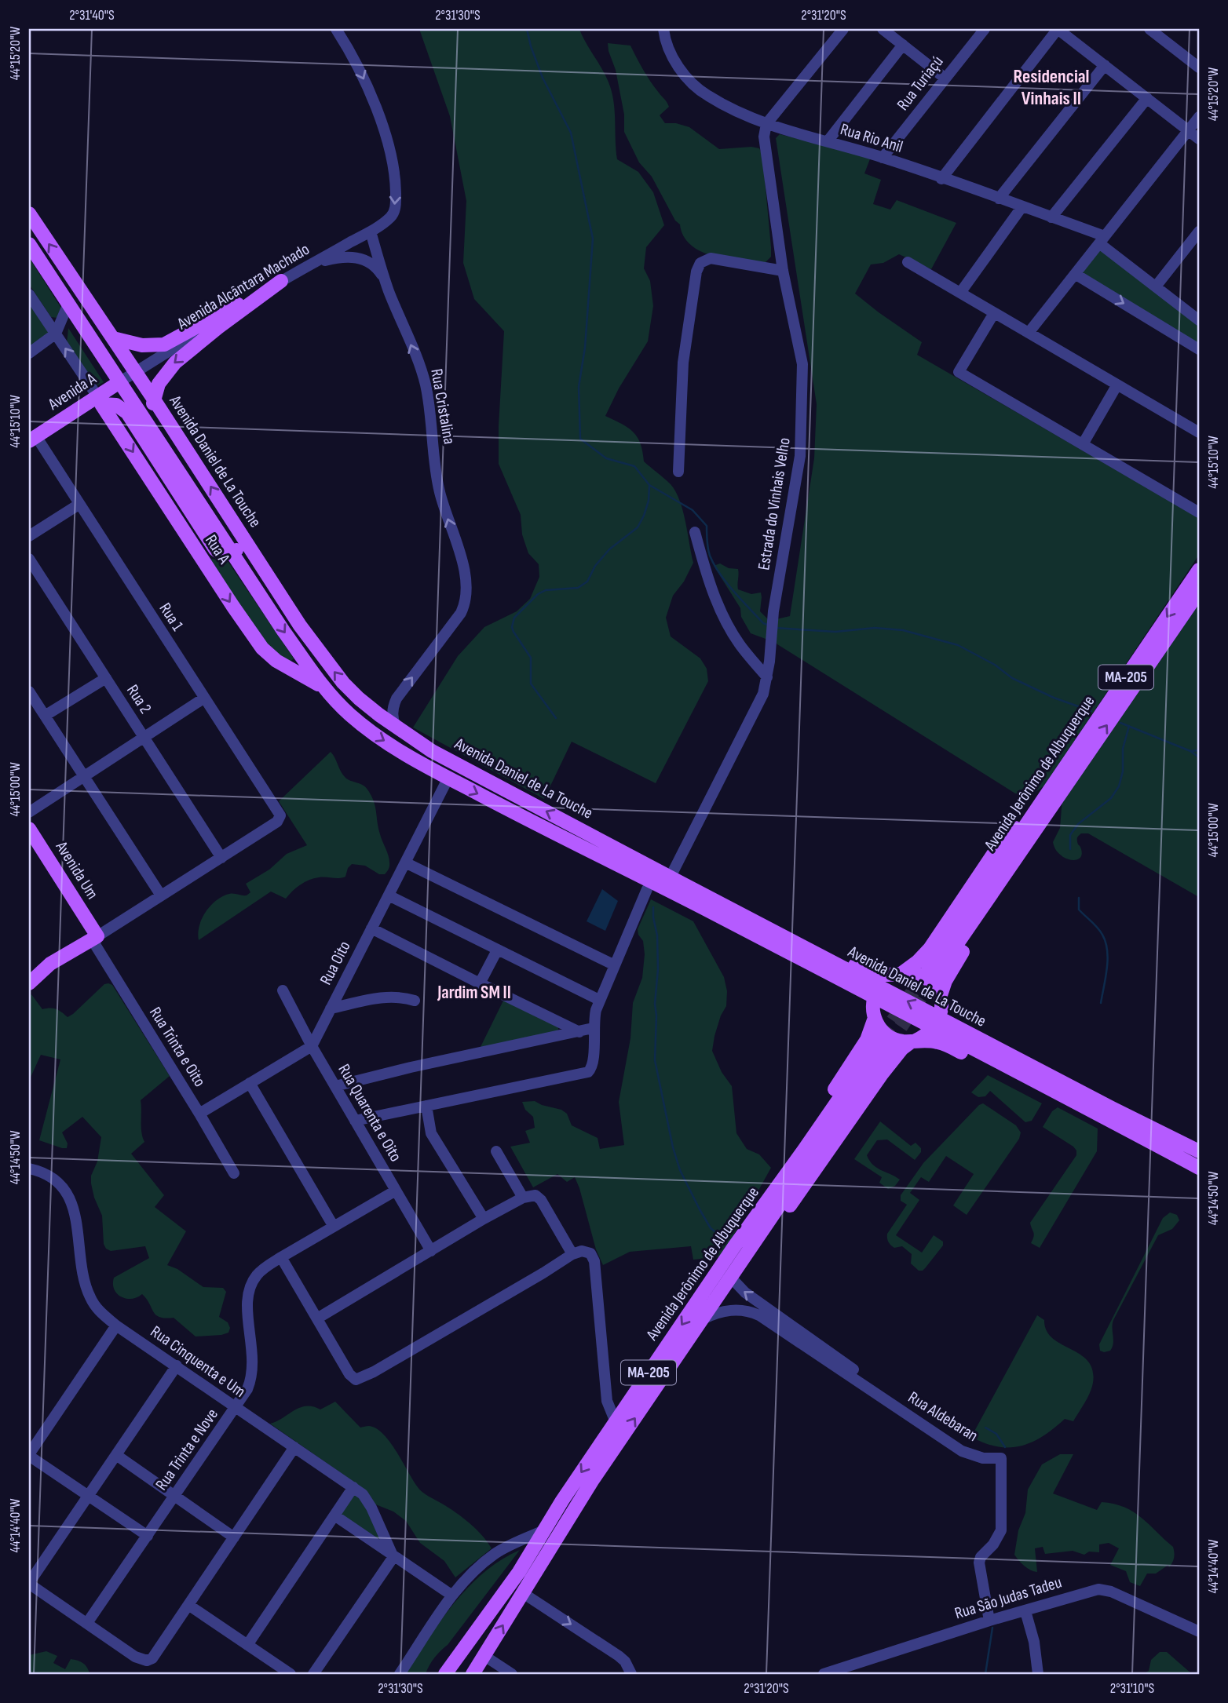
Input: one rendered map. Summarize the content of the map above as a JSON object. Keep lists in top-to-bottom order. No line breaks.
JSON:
{"streets":{"main road":["Avenida A","Avenida Daniel de La Touche","Rua A","MA-205","Avenida Jerônimo de Albuquerque","Avenida Um"],"street":["Rua Turiaçú","Rua Rio Anil","Avenida Alcântara Machado","Rua Cristalina","Estrada do Vinhais Velho","Rua 1","Rua 2","Rua Oito","Rua Trinta e Oito","Rua Quarenta e Oito","Rua Cinquenta e Um","Rua Aldebaran","Rua Trinta e Nove","Rua São Judas Tadeu"]},"crossings":[["Rua Turiaçú","Rua Rio Anil"],["Rua Rio Anil","Estrada do Vinhais Velho"],["Avenida Alcântara Machado","Avenida A"],["Avenida Alcântara Machado","Rua Cristalina"],["Avenida Alcântara Machado","Avenida Daniel de La Touche"],["Avenida A","Avenida Daniel de La Touche"],["Avenida A","Rua A"],["Avenida A","Rua 1"],["Rua Cristalina","Avenida Daniel de La Touche"],["Avenida Daniel de La Touche","Rua A"],["Avenida Daniel de La Touche","Rua Oito"],["Rua 1","Rua 2"],["Avenida Jerônimo de Albuquerque","Rua Aldebaran"],["Avenida Um","Rua Trinta e Oito"],["Rua Oito","Rua Quarenta e Oito"],["Rua Quarenta e Oito","Rua Trinta e Nove"],["Rua Cinquenta e Um","Rua Trinta e Nove"]],"one_way":["Rua Cristalina"],"districts":["Residencial Vinhais II","Jardim SM II"],"coordinates":["2°31'40\"S","2°31'30\"S","2°31'20\"S","44°15'20\"W","44°15'10\"W","44°15'00\"W","44°14'50\"W","44°14'40\"W","2°31'10\"S"]}
